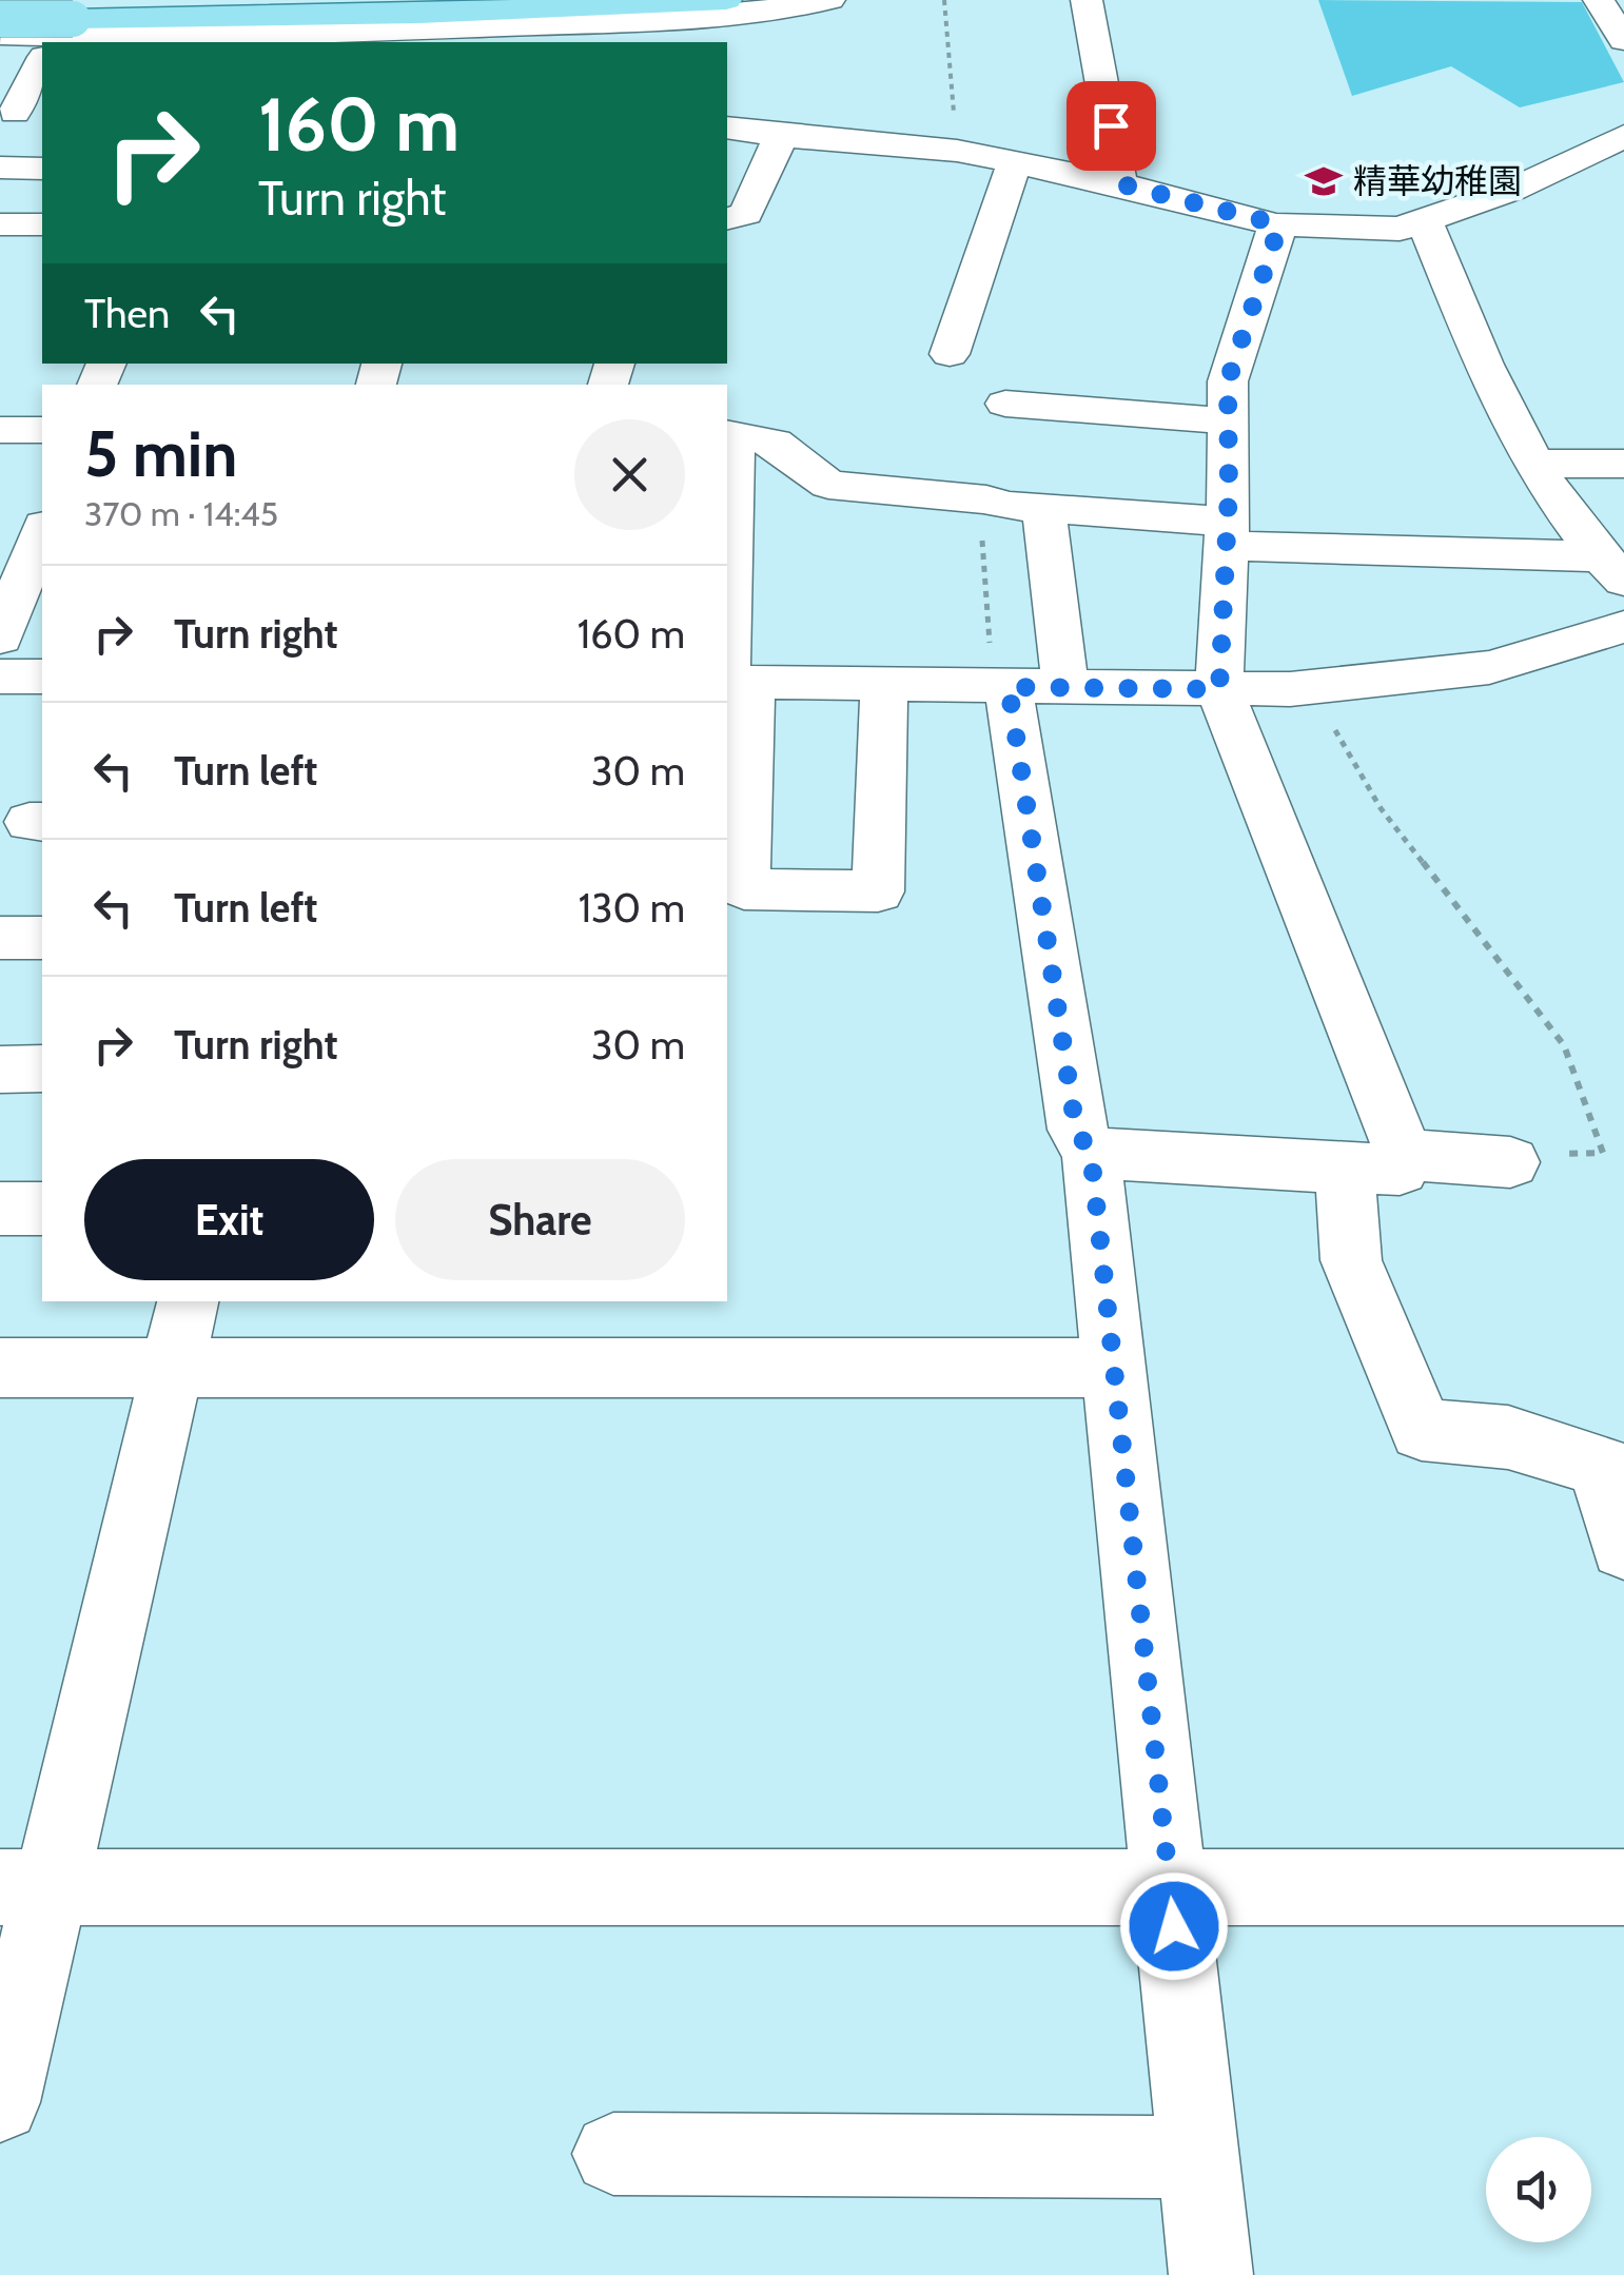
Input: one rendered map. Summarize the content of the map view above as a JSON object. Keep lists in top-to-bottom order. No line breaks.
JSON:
{"places":{"school or university":["精華幼稚園"]},"page":{"turn":["160 m","Turn right"],"then":"Then","heading":["5 min","370 m · 14:45"],"list":[{"name":"Turn right","value":"160 m"},{"name":"Turn left","value":"30 m"},{"name":"Turn left","value":"130 m"},{"name":"Turn right","value":"30 m"}],"buttons":["Exit","Share"]}}
